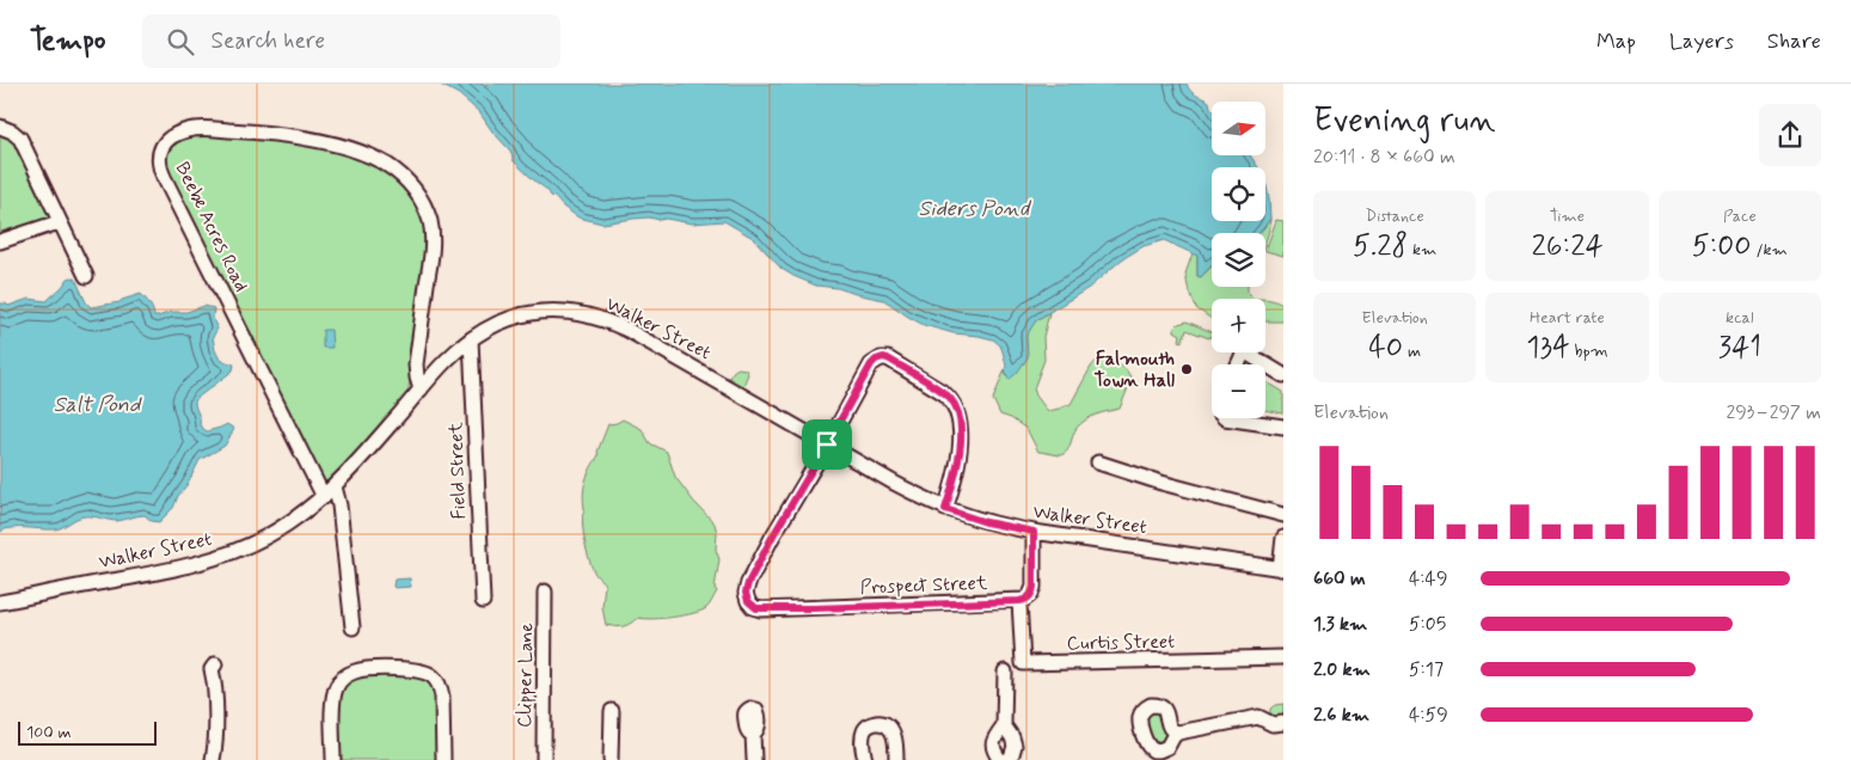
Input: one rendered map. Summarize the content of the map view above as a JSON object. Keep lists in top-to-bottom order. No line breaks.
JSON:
{"streets":{"street":["Beebe Acres Road","Walker Street","Field Street","Prospect Street","Curtis Street","Clipper Lane"]},"crossings":[["Beebe Acres Road","Walker Street"],["Walker Street","Field Street"],["Walker Street","Prospect Street"],["Prospect Street","Curtis Street"]],"water":["Siders Pond","Salt Pond"],"places":["Falmouth Town Hall"],"scale_bar":"100 m","north":"right","page":{"header":"Tempo","search":"Search here","nav":["Map","Layers","Share"],"heading":["Evening run","20:11 · 8 × 660 m"],"map_buttons":["+","−"],"stats":[["Distance","5.28 km"],["Time","26:24"],["Pace","5:00 /km"],["Elevation","40 m"],["Heart rate","134 bpm"],["kcal","341"]],"chart":["Elevation","293–297 m"],"list":[{"name":"660 m","note":"4:49"},{"name":"1.3 km","note":"5:05"},{"name":"2.0 km","note":"5:17"},{"name":"2.6 km","note":"4:59"}],"scale":"100 m"}}
